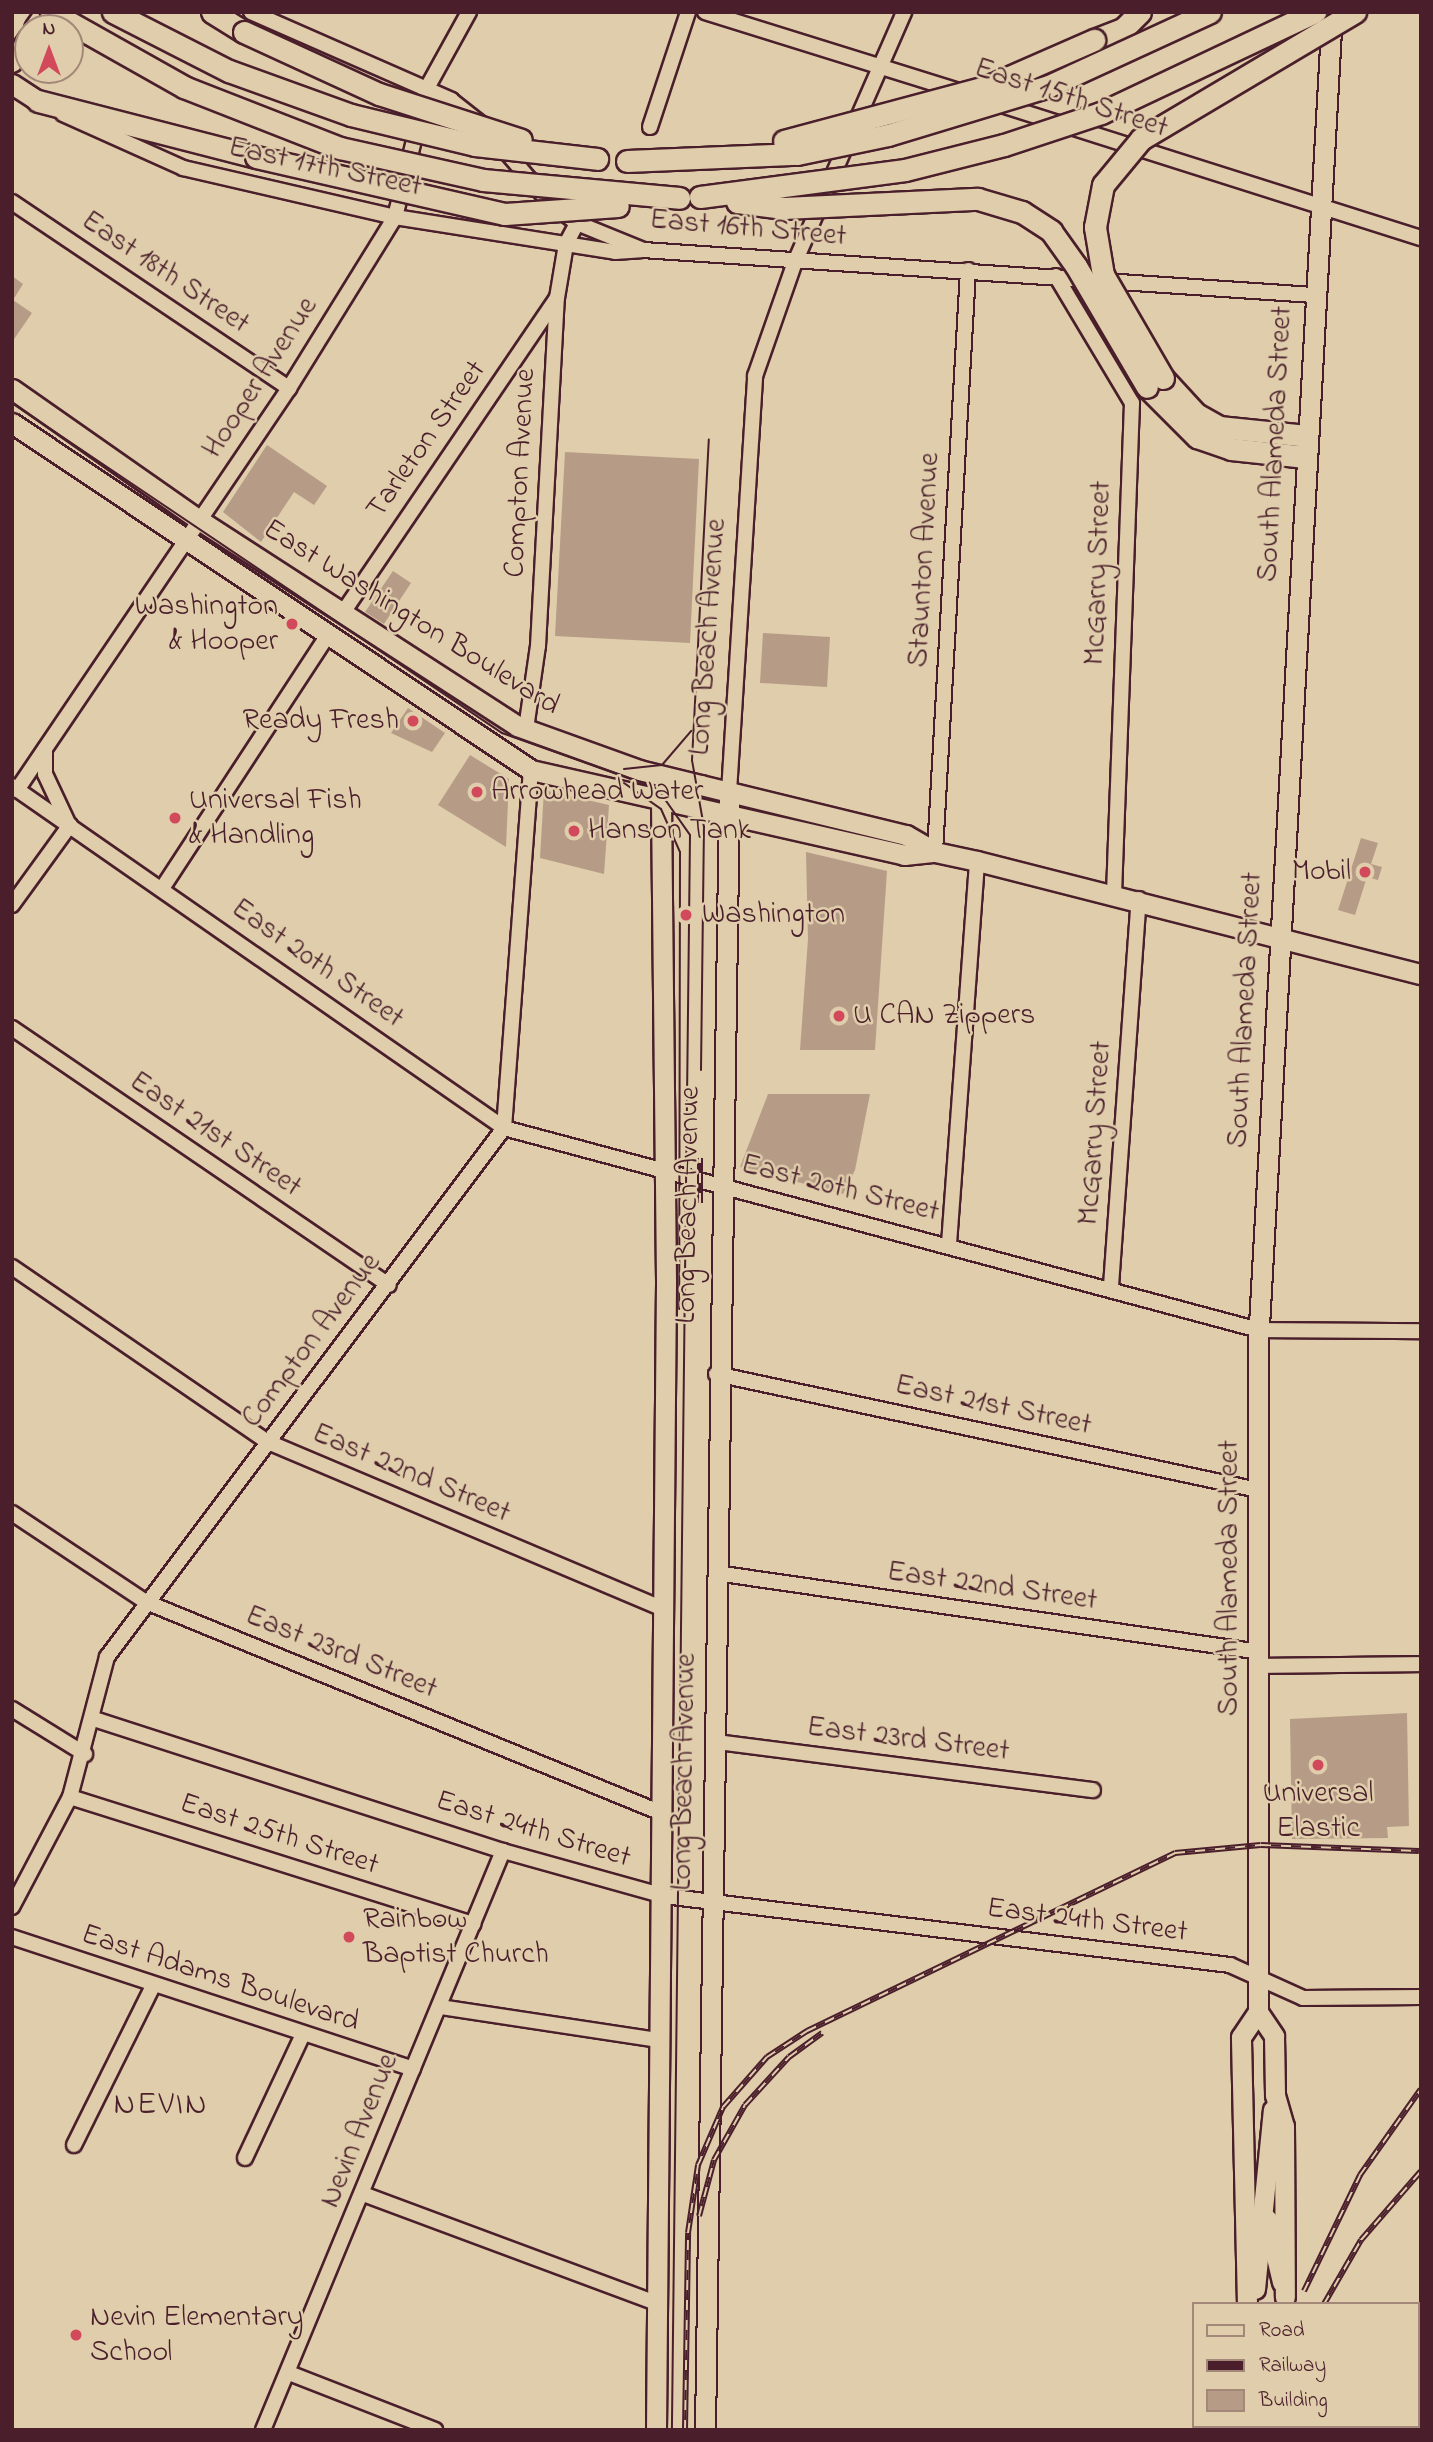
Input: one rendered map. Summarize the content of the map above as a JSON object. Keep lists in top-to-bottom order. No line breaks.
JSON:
{"streets":{"main road":["East 17th Street","South Alameda Street","East Washington Boulevard","Long Beach Avenue"],"street":["East 15th Street","East 16th Street","East 18th Street","Hooper Avenue","Tarleton Street","Compton Avenue","Staunton Avenue","McGarry Street","East 20th Street","East 21st Street","East 22nd Street","East 23rd Street","East 24th Street","East 25th Street","East Adams Boulevard","Nevin Avenue"]},"crossings":[["East 15th Street","South Alameda Street"],["East 15th Street","Long Beach Avenue"],["East 17th Street","East 16th Street"],["East 17th Street","Hooper Avenue"],["East 17th Street","Compton Avenue"],["East 16th Street","Hooper Avenue"],["East 16th Street","South Alameda Street"],["East 16th Street","Compton Avenue"],["East 16th Street","Staunton Avenue"],["East 16th Street","McGarry Street"],["East 16th Street","Long Beach Avenue"],["East 18th Street","Hooper Avenue"],["Hooper Avenue","East Washington Boulevard"],["Hooper Avenue","East 20th Street"],["Tarleton Street","Compton Avenue"],["Tarleton Street","East Washington Boulevard"],["South Alameda Street","East Washington Boulevard"],["South Alameda Street","East 20th Street"],["South Alameda Street","East 21st Street"],["South Alameda Street","East 22nd Street"],["South Alameda Street","East 24th Street"],["Compton Avenue","East Washington Boulevard"],["Compton Avenue","East 20th Street"],["Compton Avenue","East 21st Street"],["Compton Avenue","East 22nd Street"],["Compton Avenue","East 23rd Street"],["Compton Avenue","East 24th Street"],["Compton Avenue","East 25th Street"],["Staunton Avenue","East Washington Boulevard"],["McGarry Street","East Washington Boulevard"],["McGarry Street","East 20th Street"],["East Washington Boulevard","Long Beach Avenue"],["Long Beach Avenue","East 20th Street"],["Long Beach Avenue","East 21st Street"],["Long Beach Avenue","East 22nd Street"],["Long Beach Avenue","East 23rd Street"],["Long Beach Avenue","East 24th Street"],["East 24th Street","Nevin Avenue"],["East 25th Street","Nevin Avenue"],["East Adams Boulevard","Nevin Avenue"]],"districts":["NEVIN"],"places":["Washington & Hooper","Ready Fresh","Arrowhead Water","Universal Fish & Handling","Hanson Tank","Mobil","Washington","U CAN Zippers","Universal Elastic","Rainbow Baptist Church","Nevin Elementary School"],"legend":["Road","Railway","Building"],"north":"top"}
